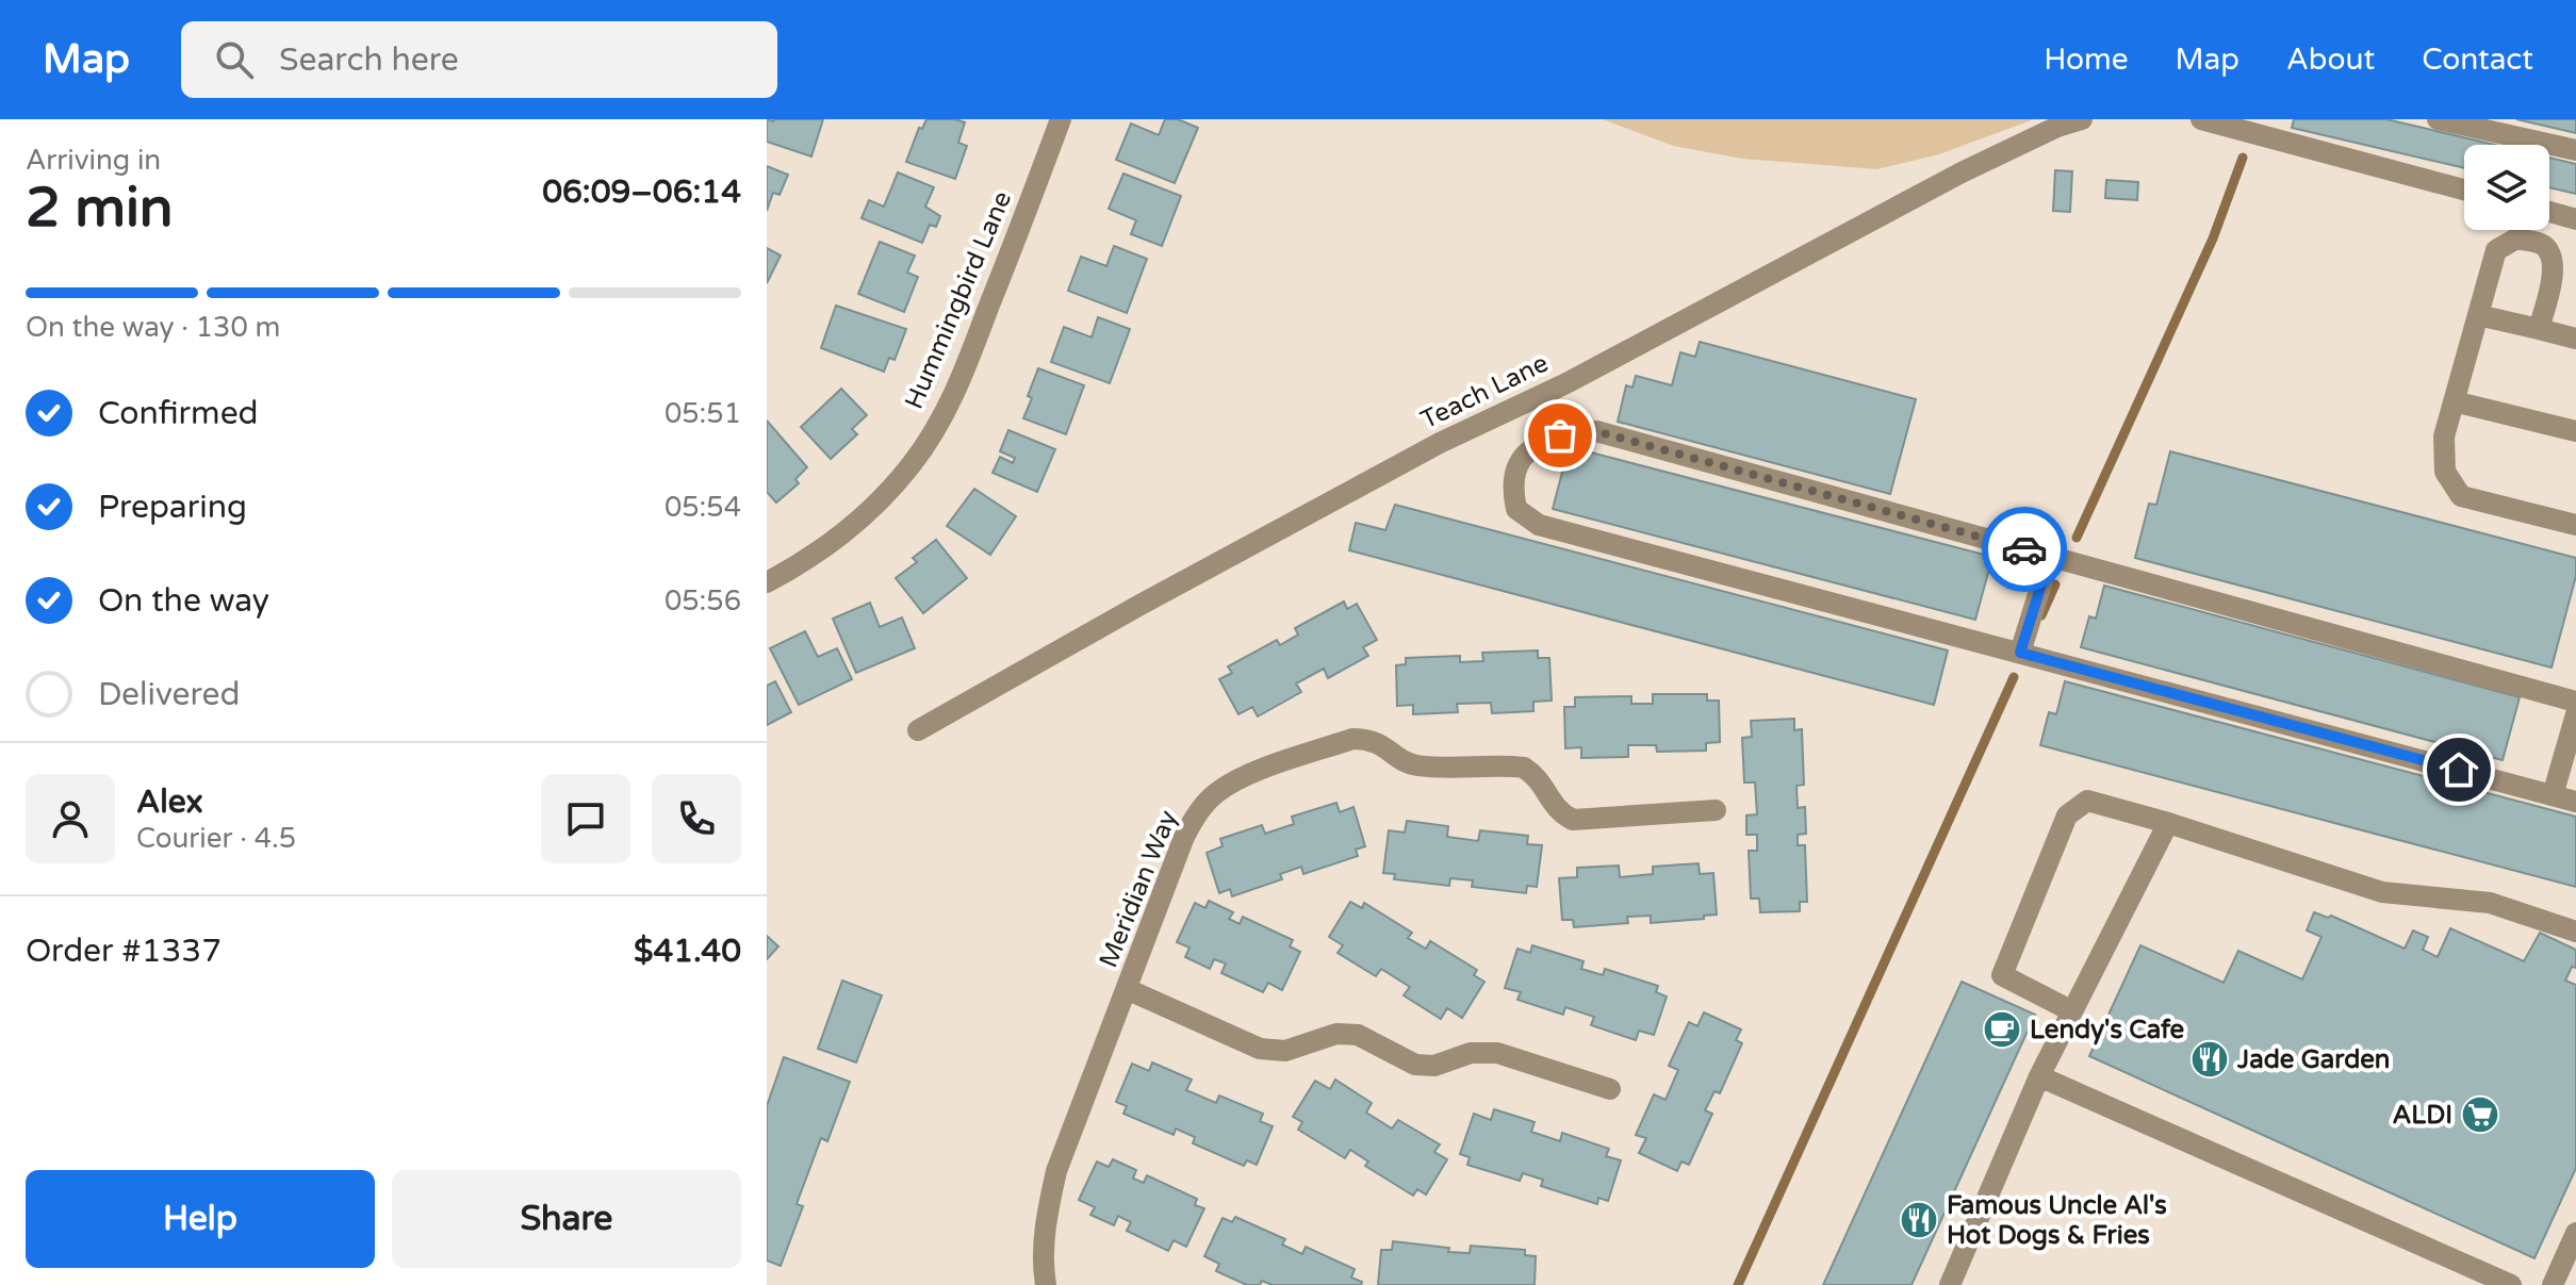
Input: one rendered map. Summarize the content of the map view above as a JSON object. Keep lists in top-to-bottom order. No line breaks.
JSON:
{"streets":{"street":["Hummingbird Lane","Teach Lane","Meridian Way"]},"places":{"cafe":["Lendy's Cafe"],"restaurant":["Jade Garden","Famous Uncle Al's Hot Dogs & Fries"],"supermarket":["ALDI"]},"page":{"header":"Map","search":"Search here","nav":["Home","Map","About","Contact"],"heading":["2 min","Arriving in","06:09–06:14"],"panel":["Alex","Courier · 4.5","Order #1337","$41.40"],"bar":"On the way · 130 m","list":[["Confirmed","05:51"],["Preparing","05:54"],["On the way","05:56"],"Delivered"],"buttons":["Help","Share"]}}
